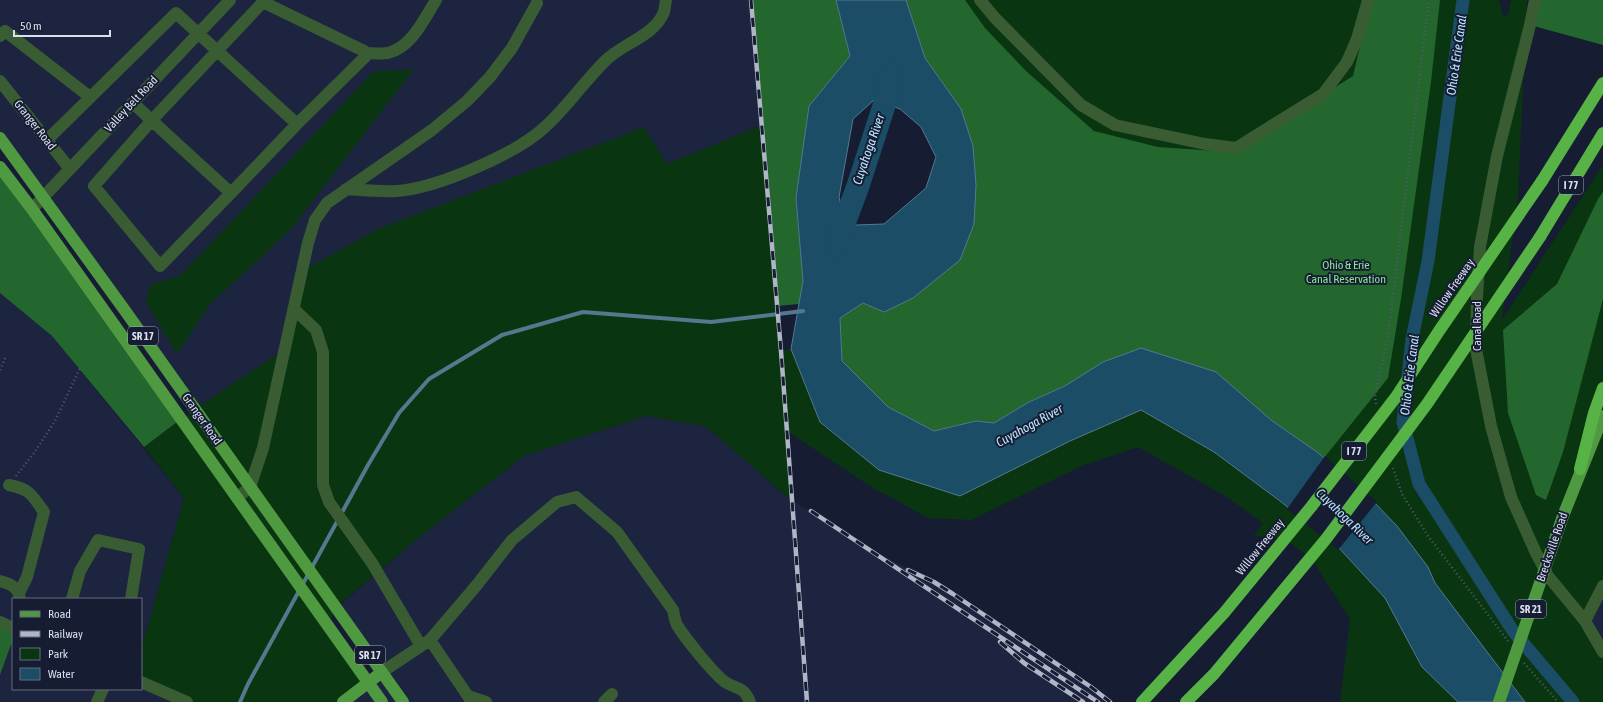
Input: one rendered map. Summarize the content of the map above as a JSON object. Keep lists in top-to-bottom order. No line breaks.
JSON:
{"streets":{"highway":["I 77","Willow Freeway"],"main road":["Granger Road","SR 17","Brecksville Road","SR 21"],"street":["Valley Belt Road","Canal Road"]},"crossings":[["Valley Belt Road","Granger Road"]],"water":["Ohio & Erie Canal","Cuyahoga River"],"parks":["Ohio & Erie Canal Reservation"],"legend":["Road","Railway","Park","Water"],"scale_bar":"50 m"}
